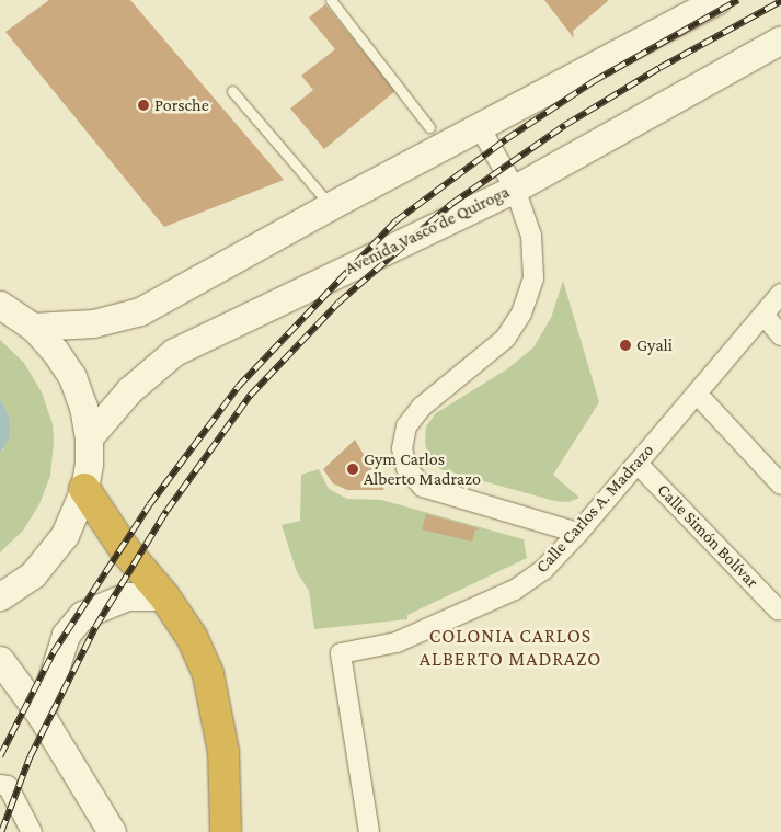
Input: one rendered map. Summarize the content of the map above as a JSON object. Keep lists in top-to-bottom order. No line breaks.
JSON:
{"streets":{"main road":["Avenida Vasco de Quiroga"],"street":["Calle Carlos A. Madrazo","Calle Simón Bolívar"]},"crossings":[["Calle Carlos A. Madrazo","Calle Simón Bolívar"]],"districts":["COLONIA CARLOS ALBERTO MADRAZO"],"places":["Porsche","Gyali","Gym Carlos Alberto Madrazo"]}
